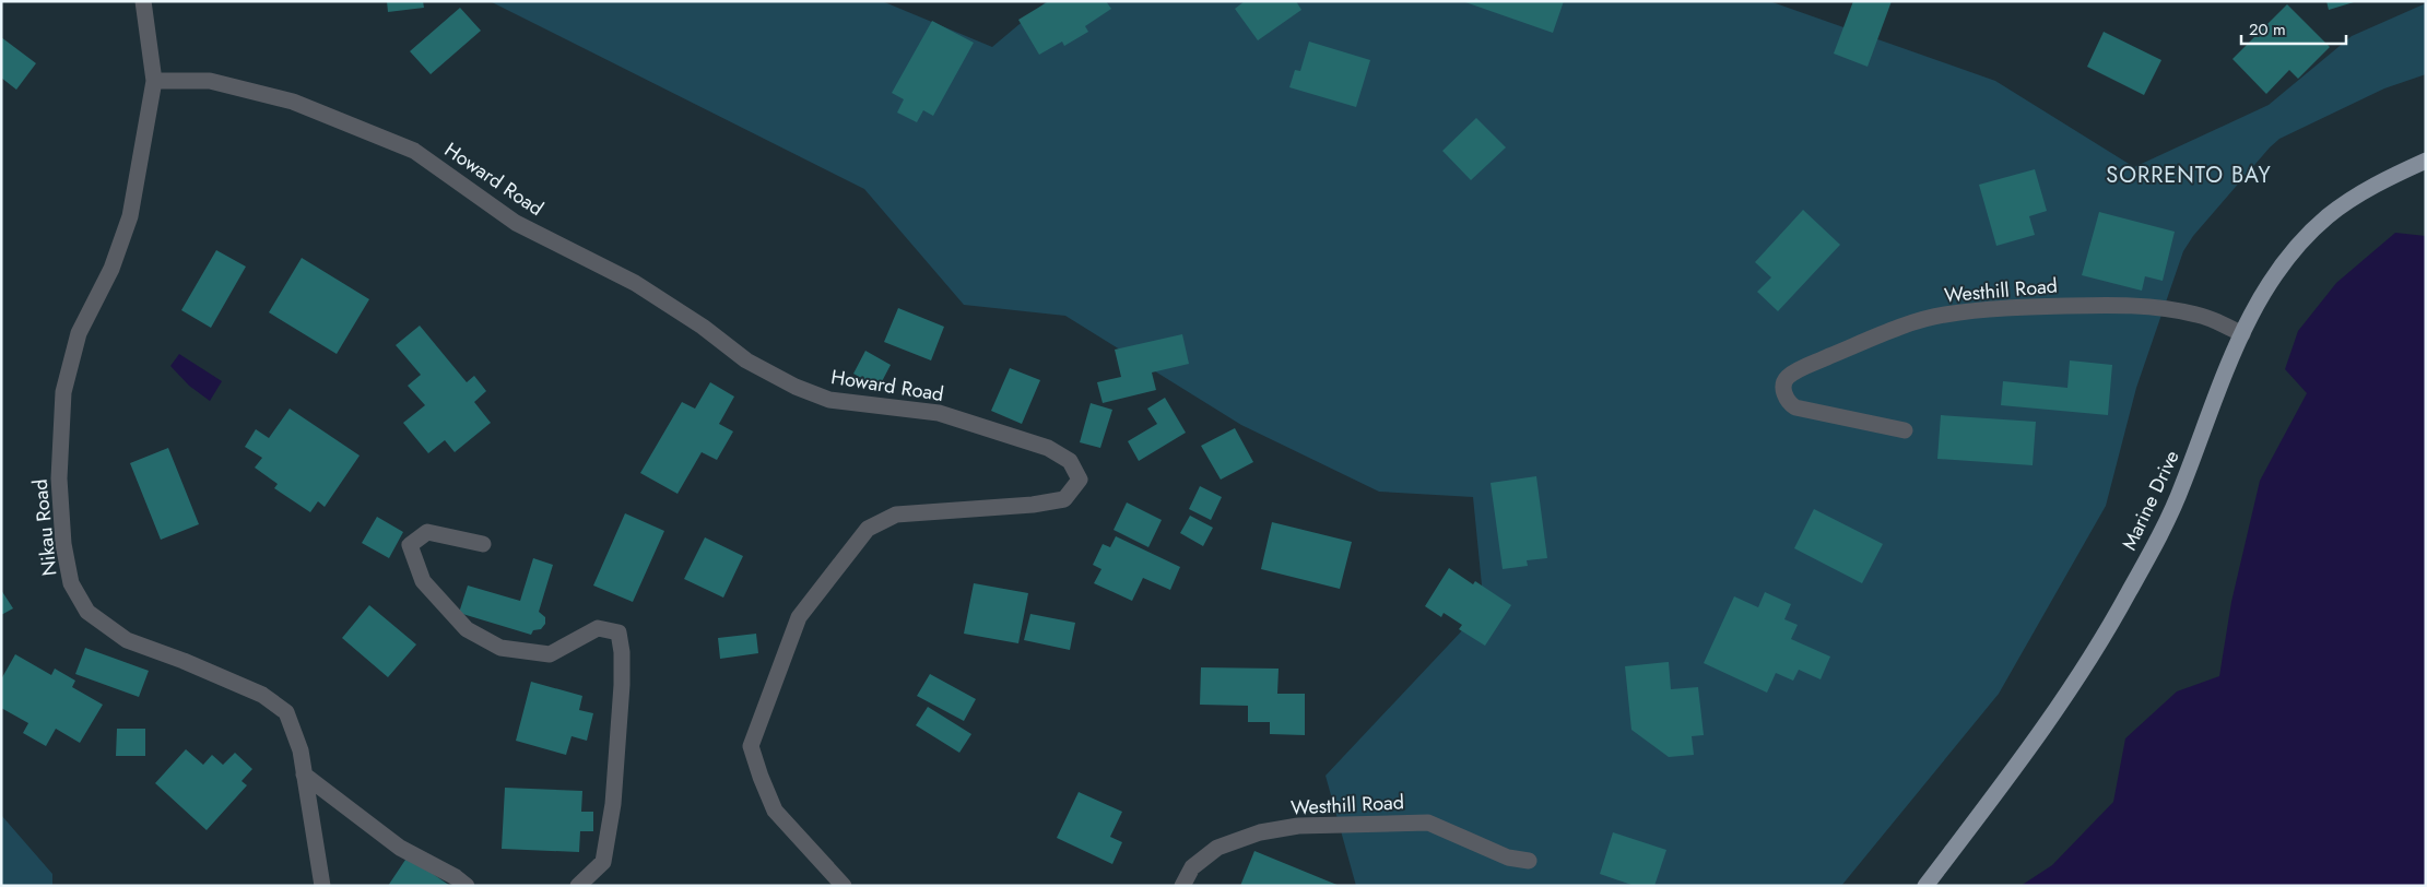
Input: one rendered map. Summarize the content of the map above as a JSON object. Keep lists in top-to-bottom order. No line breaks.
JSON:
{"streets":{"main road":["Marine Drive"],"street":["Howard Road","Westhill Road","Nikau Road"]},"crossings":[["Howard Road","Nikau Road"],["Westhill Road","Marine Drive"]],"districts":["SORRENTO BAY"],"scale_bar":"20 m"}
